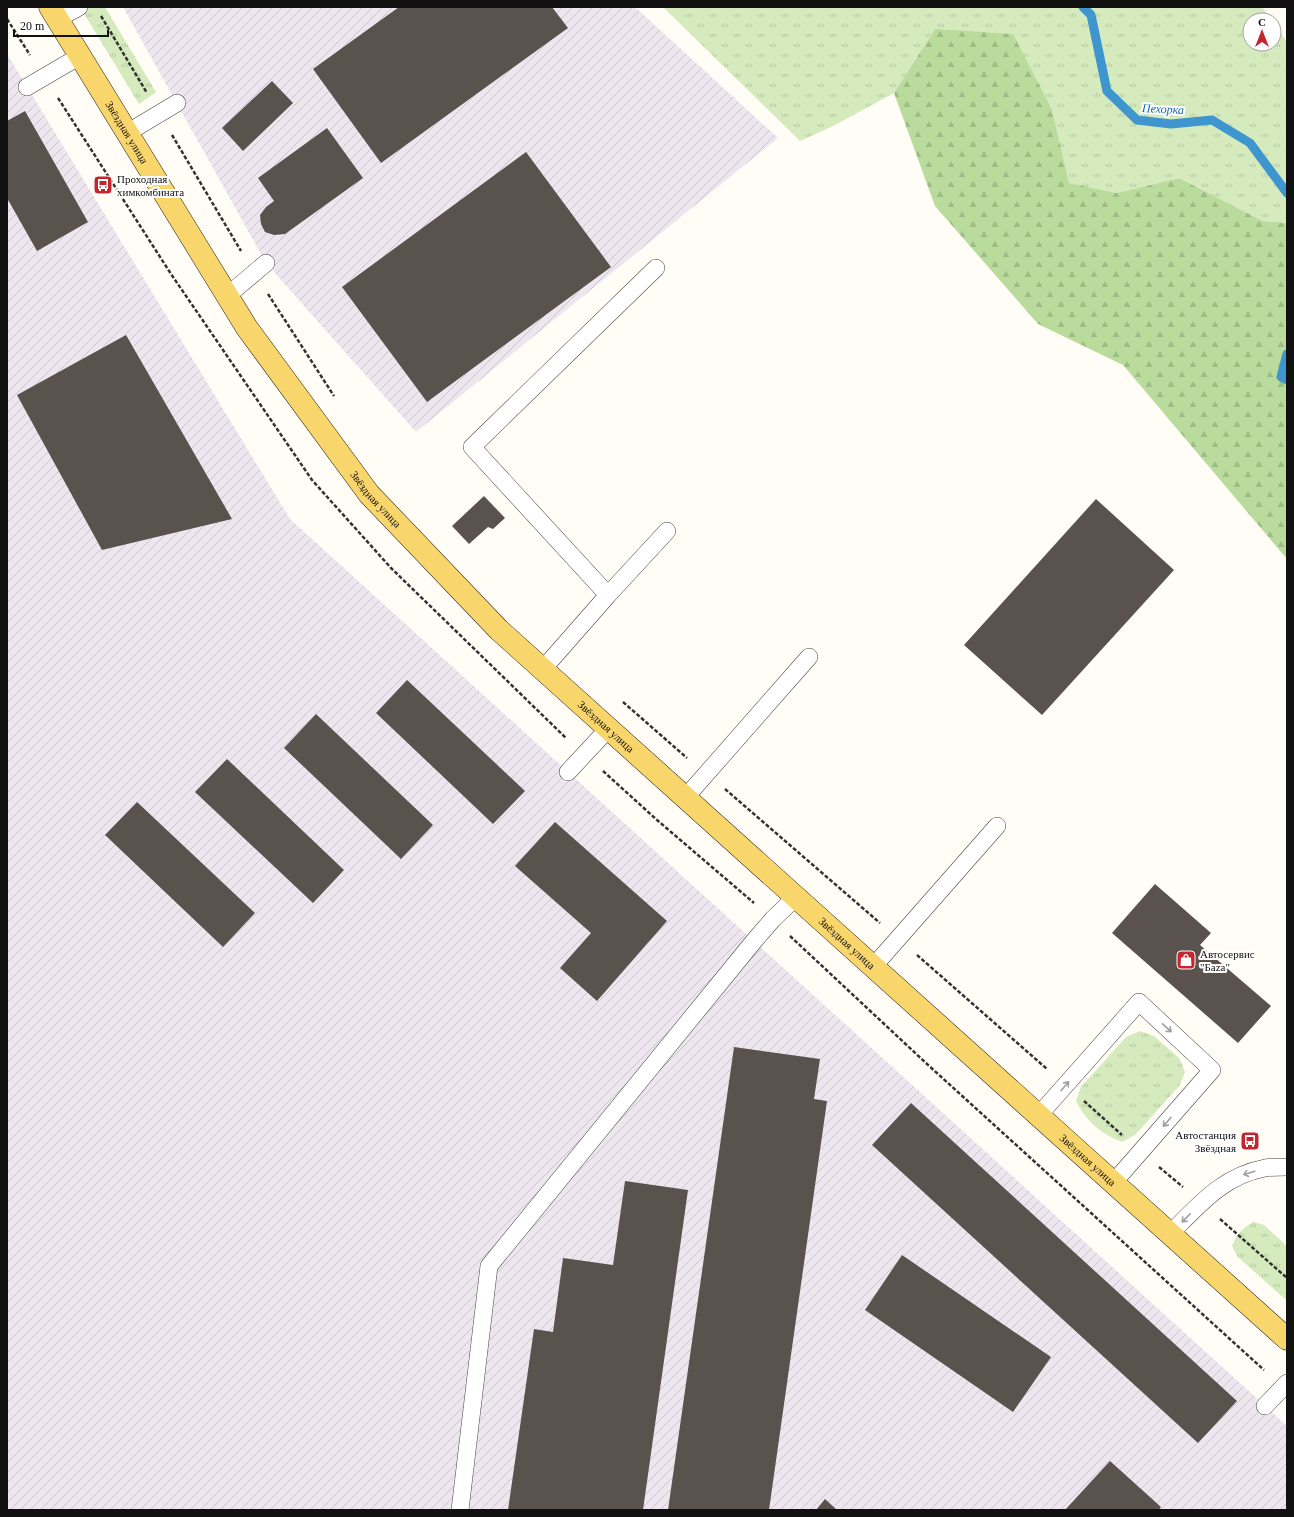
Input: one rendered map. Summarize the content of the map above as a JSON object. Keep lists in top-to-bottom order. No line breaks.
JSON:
{"streets":{"main road":["Звёздная улица"]},"water":["Пехорка"],"places":{"bus stop":["Проходная химкомбината","Автостанция Звёздная"],"shop":["Автосервис \"Баzа\""]},"scale_bar":"20 m","north":"top"}
